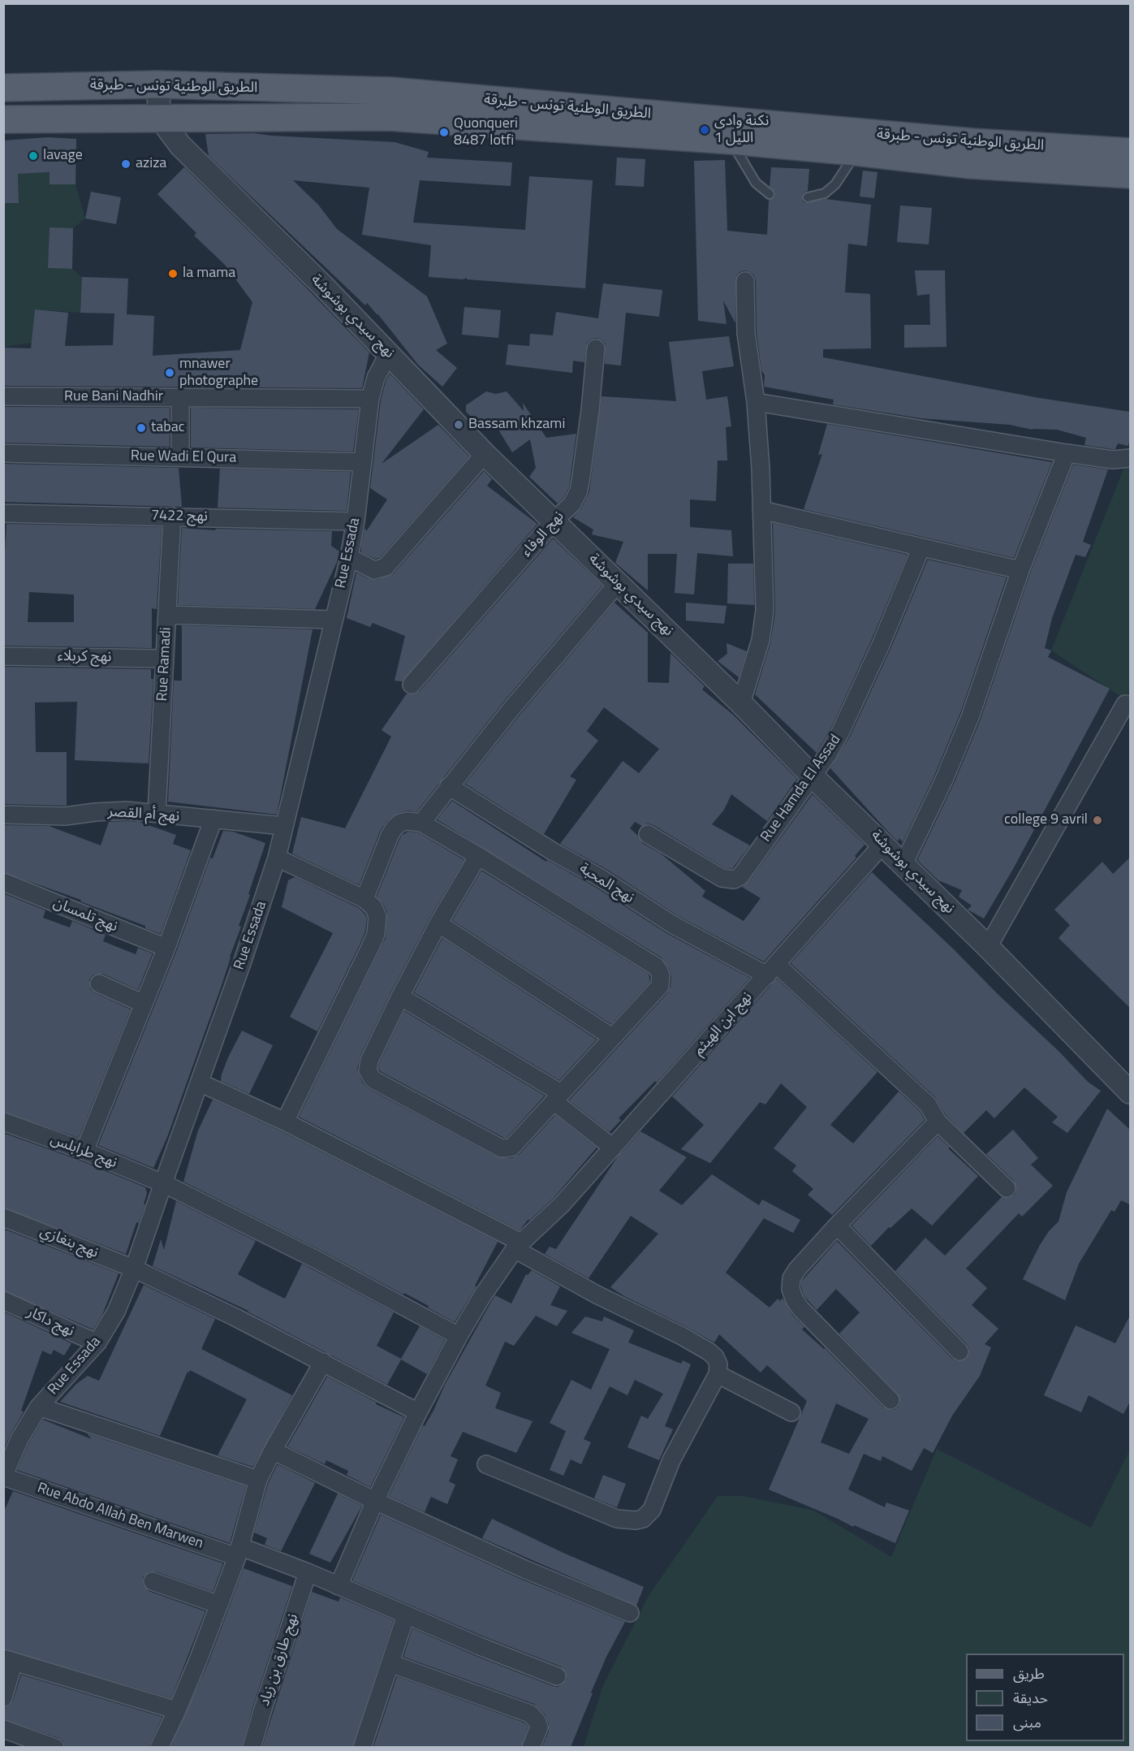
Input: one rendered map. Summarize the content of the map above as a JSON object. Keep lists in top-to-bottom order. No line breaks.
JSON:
{"streets":{"main road":["الطريق الوطنية تونس - طبرقة"],"street":["نهج سيدي بوشوشة","Rue Bani Nadhir","Rue Wadi El Qura","نهج 7422","نهج الوفاء","Rue Essada","نهج كربلاء","Rue Ramadi","Rue Hamda El Assad","نهج أم القصر","نهج المحبة","نهج تلمسان","نهج ابن الهيثم","نهج طرابلس","نهج بنغازي","نهج داكار","Rue Abdo Allah Ben Marwen","نهج طارق بن زياد"]},"crossings":[["الطريق الوطنية تونس - طبرقة","نهج سيدي بوشوشة"],["نهج سيدي بوشوشة","نهج الوفاء"],["نهج سيدي بوشوشة","Rue Essada"],["نهج سيدي بوشوشة","Rue Hamda El Assad"],["نهج سيدي بوشوشة","نهج ابن الهيثم"],["Rue Bani Nadhir","Rue Essada"],["Rue Wadi El Qura","Rue Essada"],["نهج 7422","Rue Essada"],["نهج 7422","Rue Ramadi"],["Rue Essada","نهج أم القصر"],["Rue Essada","نهج طرابلس"],["Rue Essada","نهج بنغازي"],["Rue Essada","نهج داكار"],["Rue Essada","Rue Abdo Allah Ben Marwen"],["نهج كربلاء","Rue Ramadi"],["Rue Ramadi","نهج أم القصر"],["نهج المحبة","نهج ابن الهيثم"],["نهج ابن الهيثم","نهج طرابلس"],["نهج ابن الهيثم","نهج بنغازي"],["نهج ابن الهيثم","Rue Abdo Allah Ben Marwen"],["Rue Abdo Allah Ben Marwen","نهج طارق بن زياد"]],"places":["نكنة وادى الليل 1","Quonqueri 8487 lotfi","lavage","aziza","la mama","mnawer photographe","Bassam khzami","tabac","college 9 avril"],"legend":["طريق","حديقة","مبنى"]}
